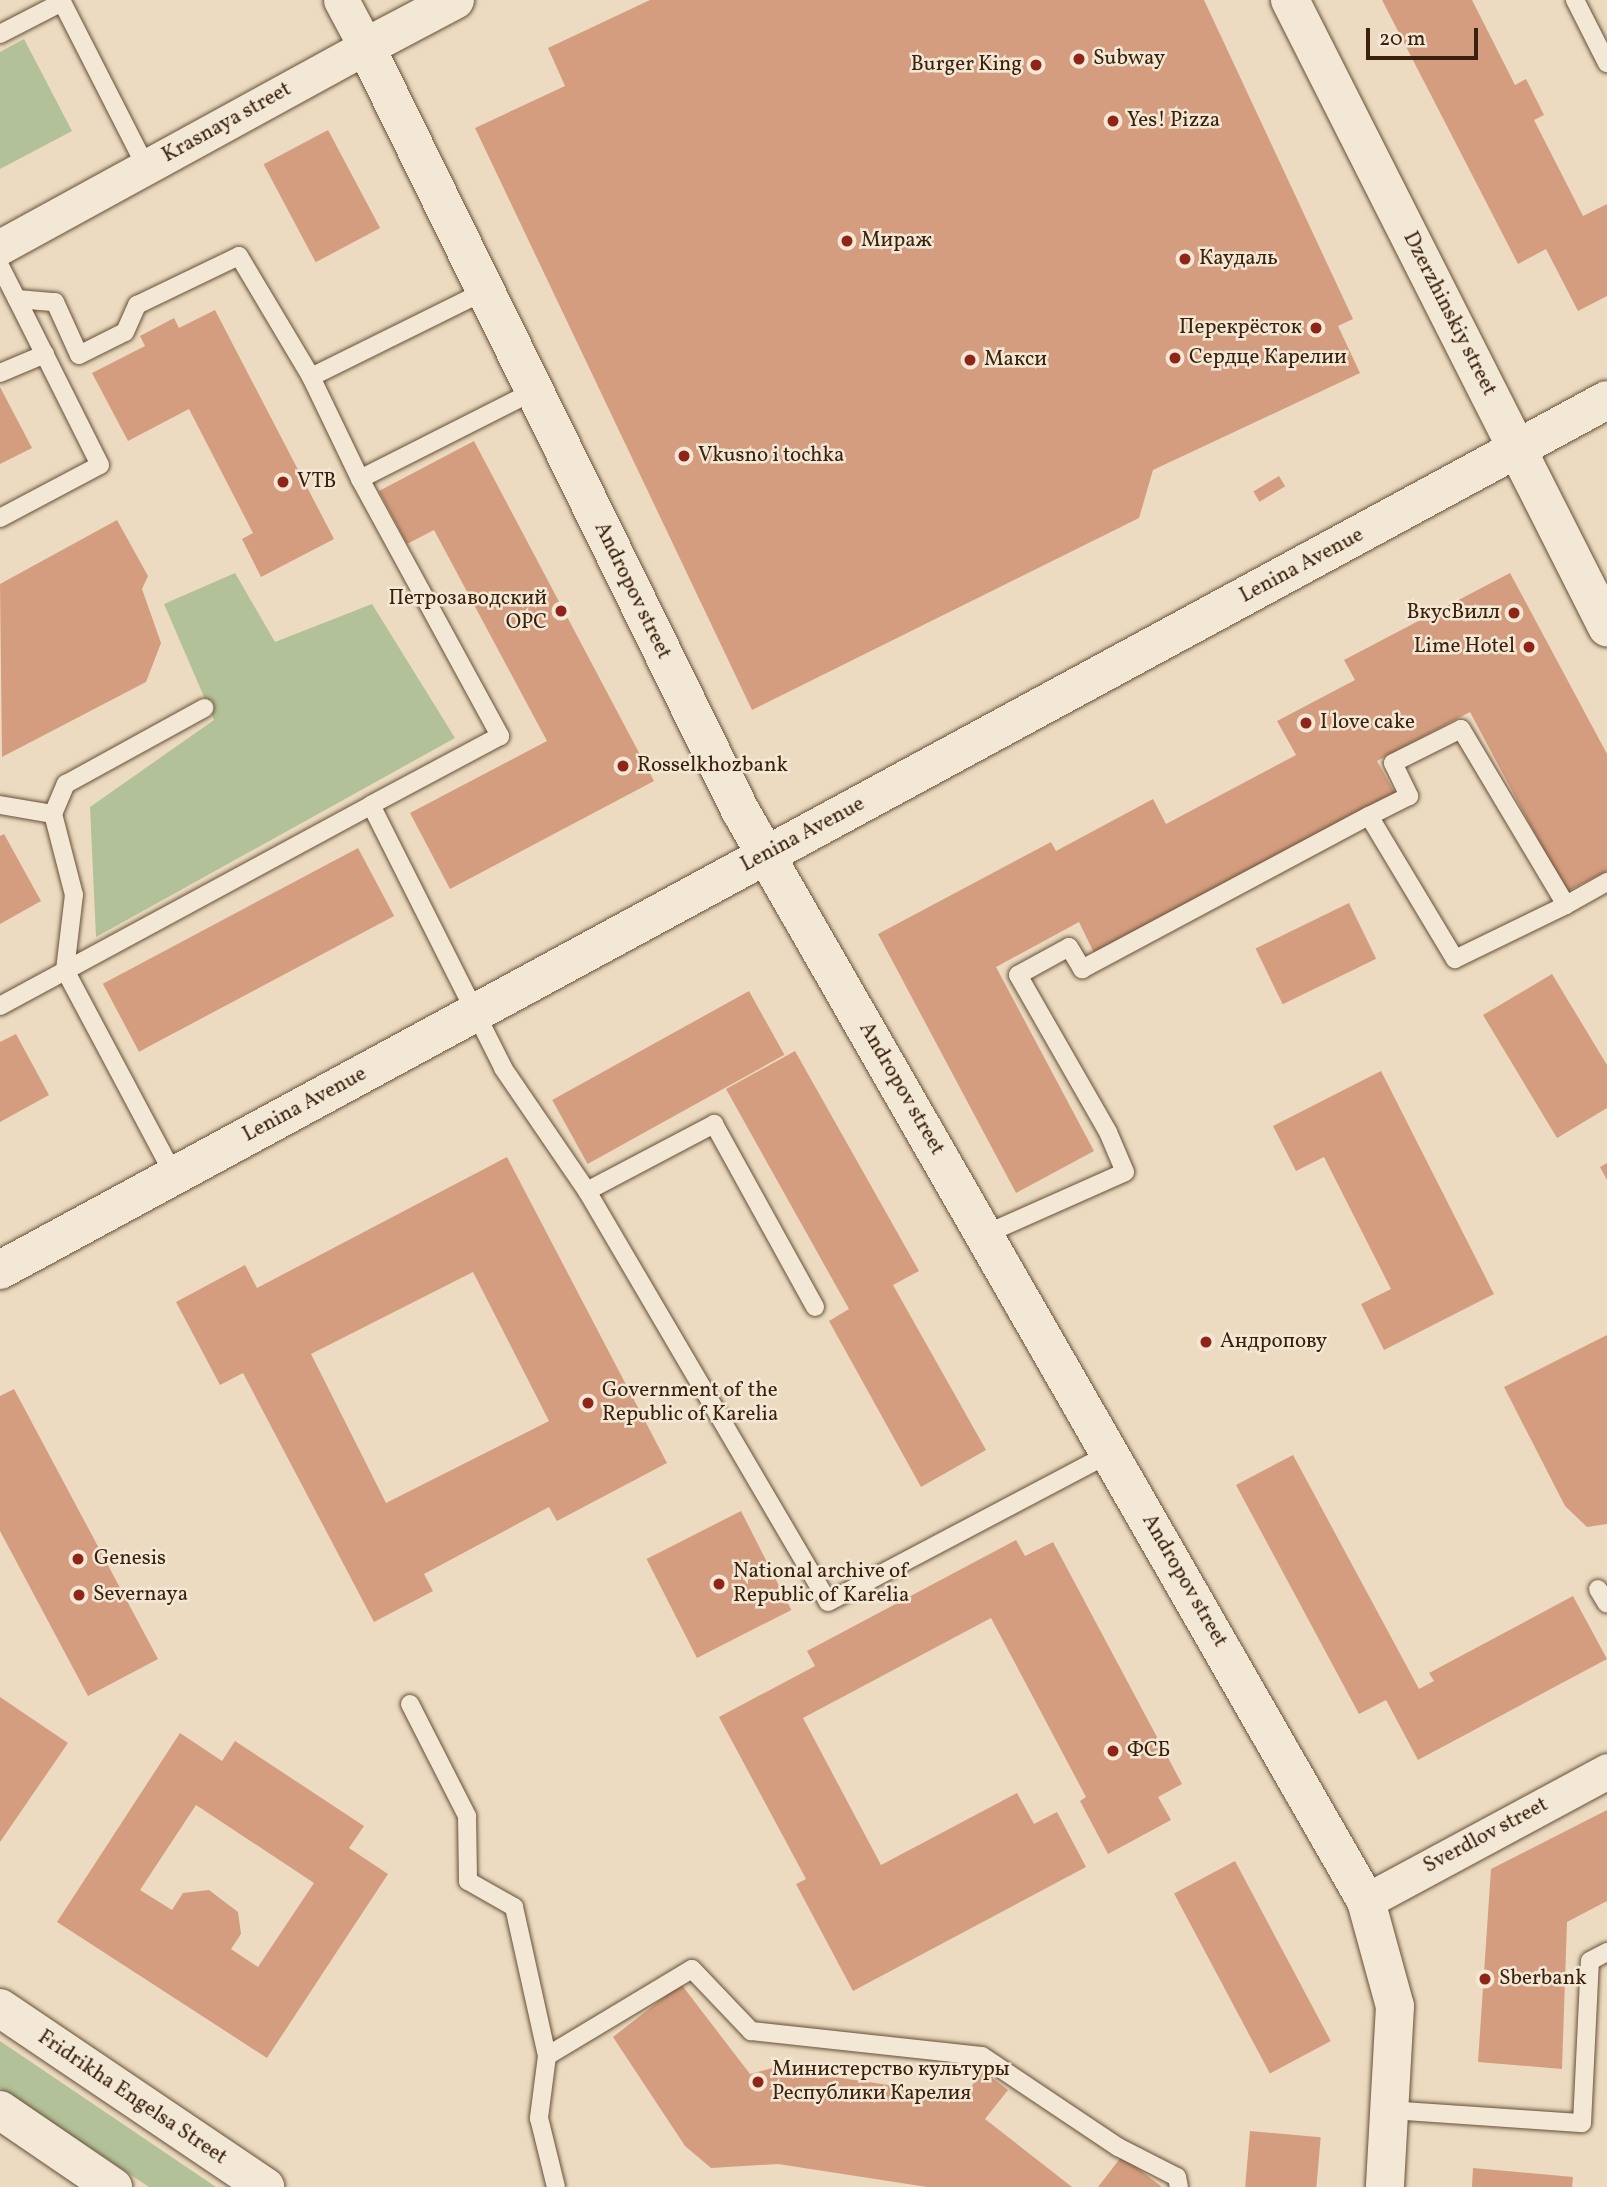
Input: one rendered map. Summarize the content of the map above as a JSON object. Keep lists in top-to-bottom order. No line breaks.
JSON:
{"streets":{"street":["Krasnaya street","Dzerzhinskiy street","Lenina Avenue","Andropov street","Sverdlov street","Fridrikha Engelsa Street"]},"crossings":[["Krasnaya street","Andropov street"],["Dzerzhinskiy street","Lenina Avenue"],["Lenina Avenue","Andropov street"],["Andropov street","Sverdlov street"]],"places":["Subway","Burger King","Yes! Pizza","Мираж","Каудаль","Перекрёсток","Сердце Карелии","Макси","Vkusno i tochka","VTB","Петрозаводский ОРС","ВкусВилл","Lime Hotel","I love cake","Rosselkhozbank","Андропову","Government of the Republic of Karelia","Genesis","National archive of Republic of Karelia","Severnaya","ФСБ","Sberbank","Министерство культуры Республики Карелия"],"scale_bar":"20 m"}
